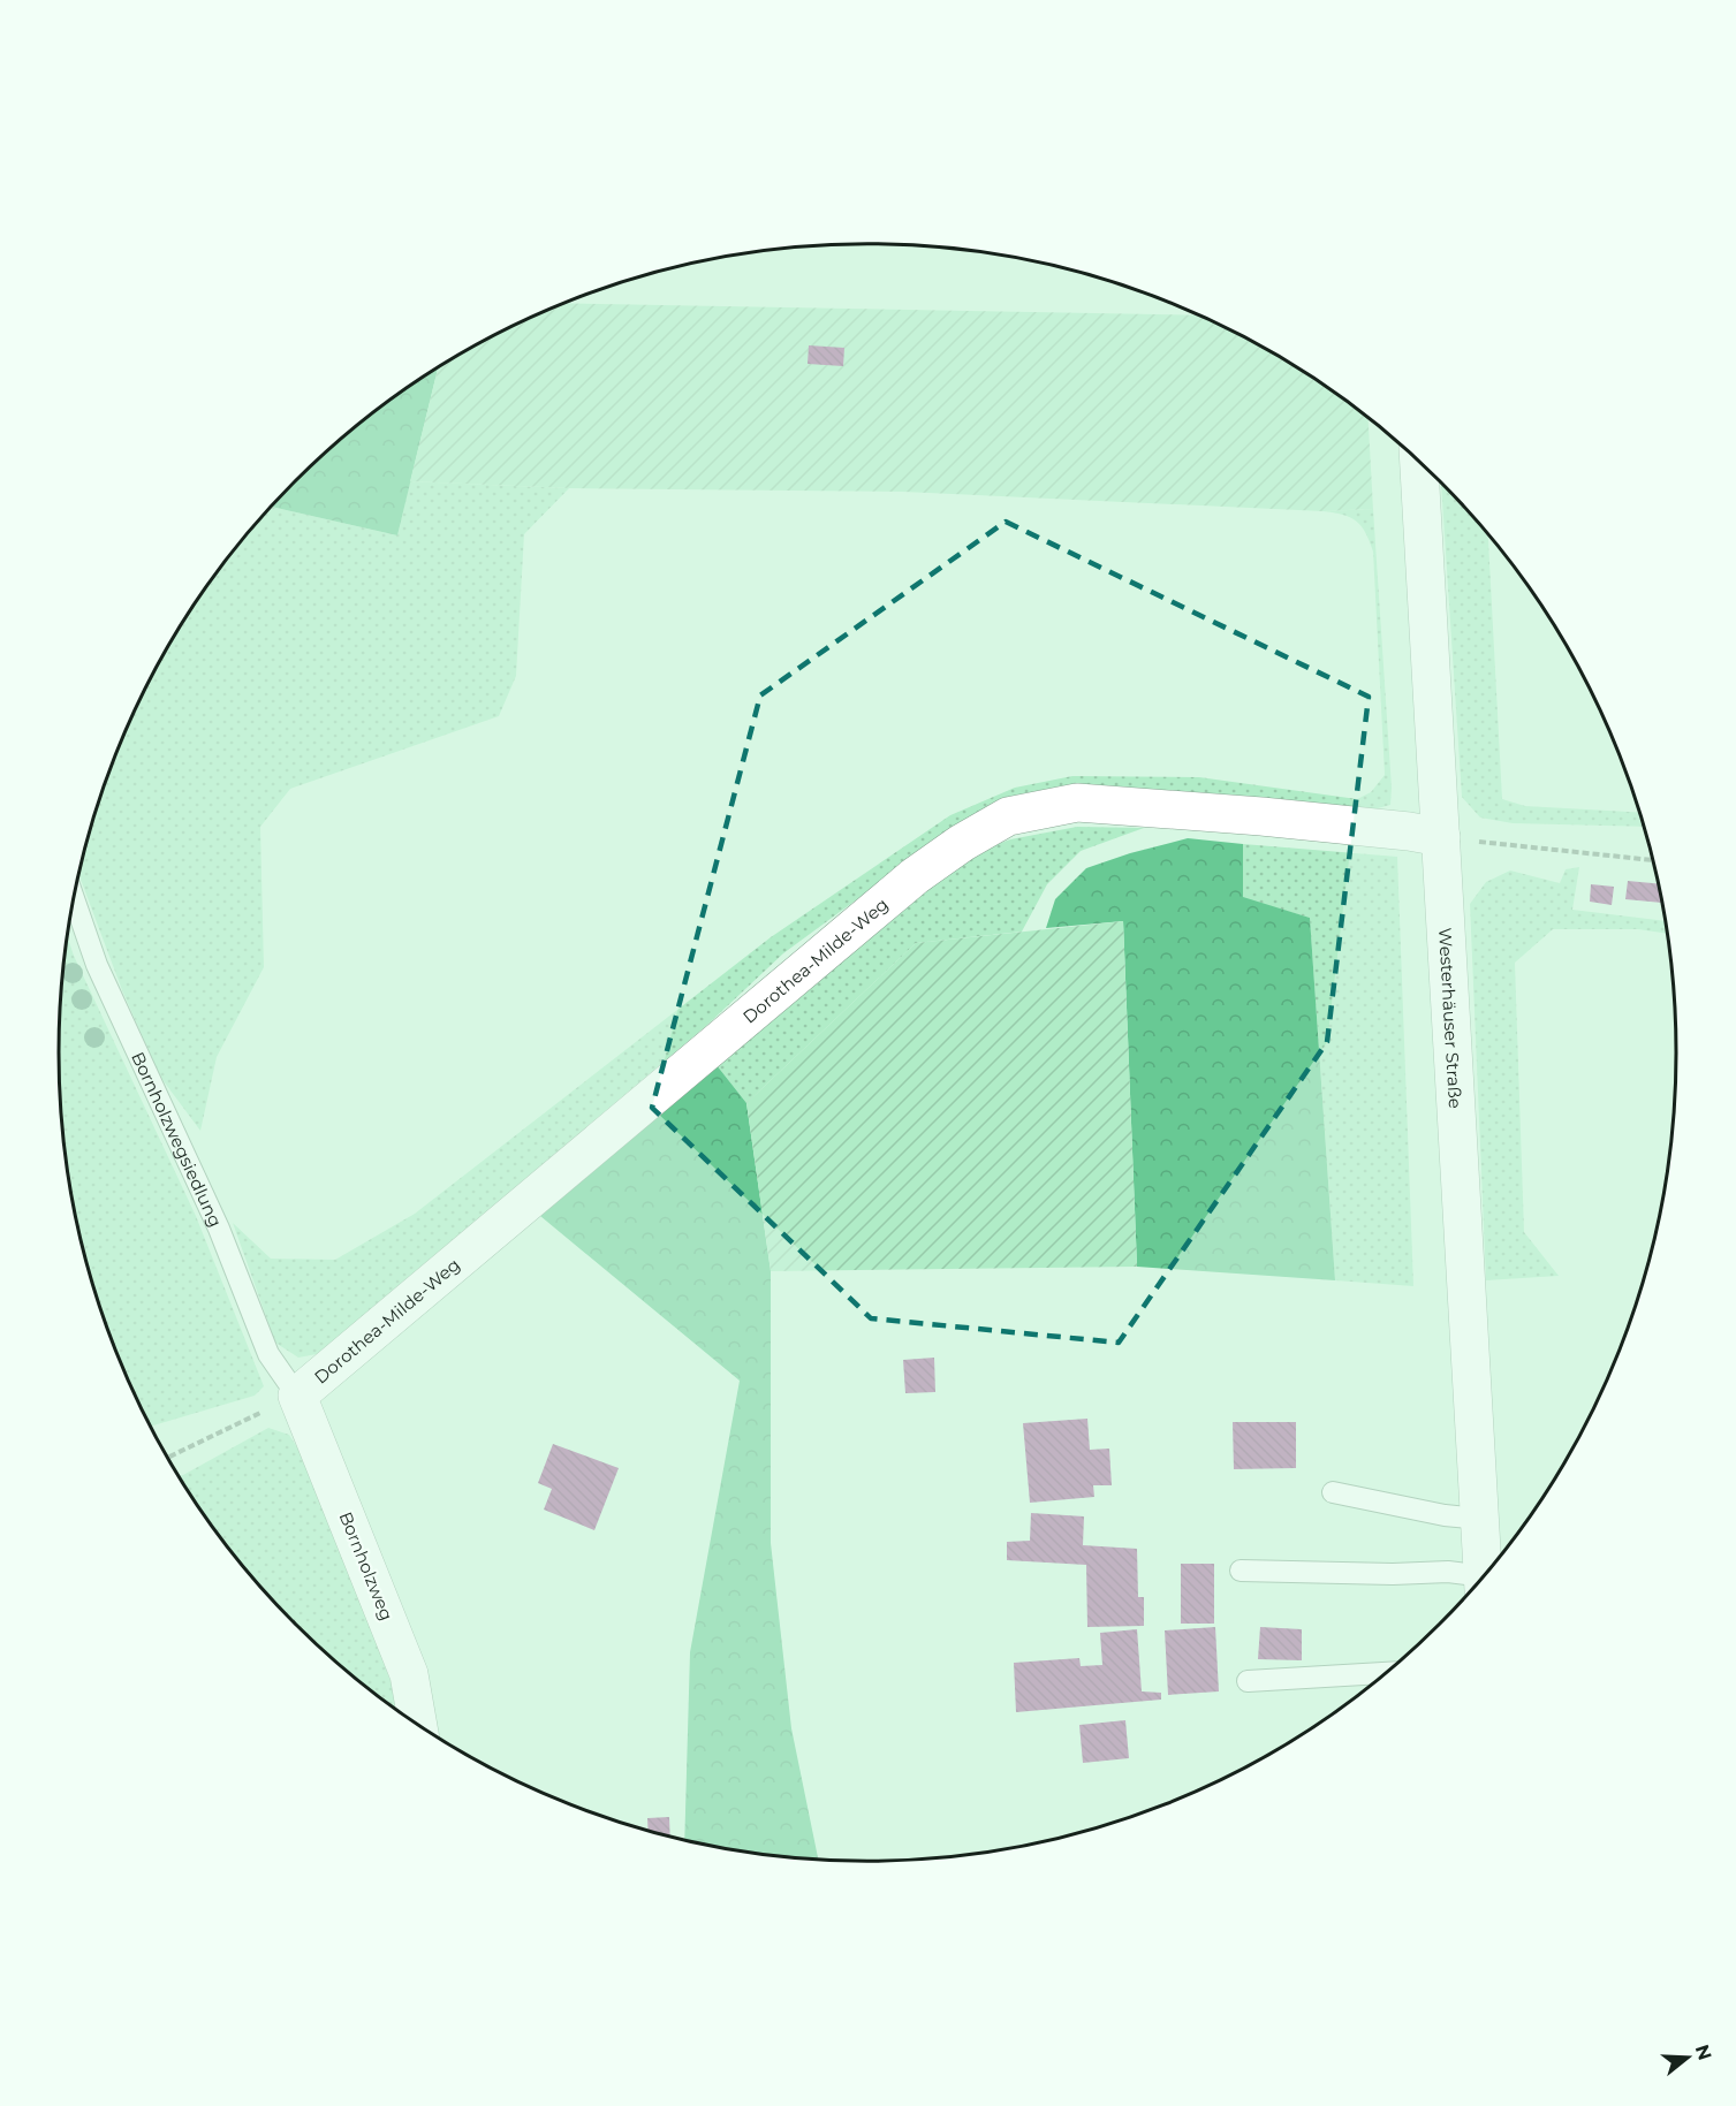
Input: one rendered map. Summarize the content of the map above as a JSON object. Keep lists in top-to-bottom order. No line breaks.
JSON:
{"streets":{"street":["Dorothea-Milde-Weg","Westerhäuser Straße","Bornholzweg"],"lane":["Bornholzwegsiedlung"]},"crossings":[["Dorothea-Milde-Weg","Westerhäuser Straße"],["Dorothea-Milde-Weg","Bornholzwegsiedlung"],["Dorothea-Milde-Weg","Bornholzweg"],["Bornholzwegsiedlung","Bornholzweg"]],"north":"right"}
